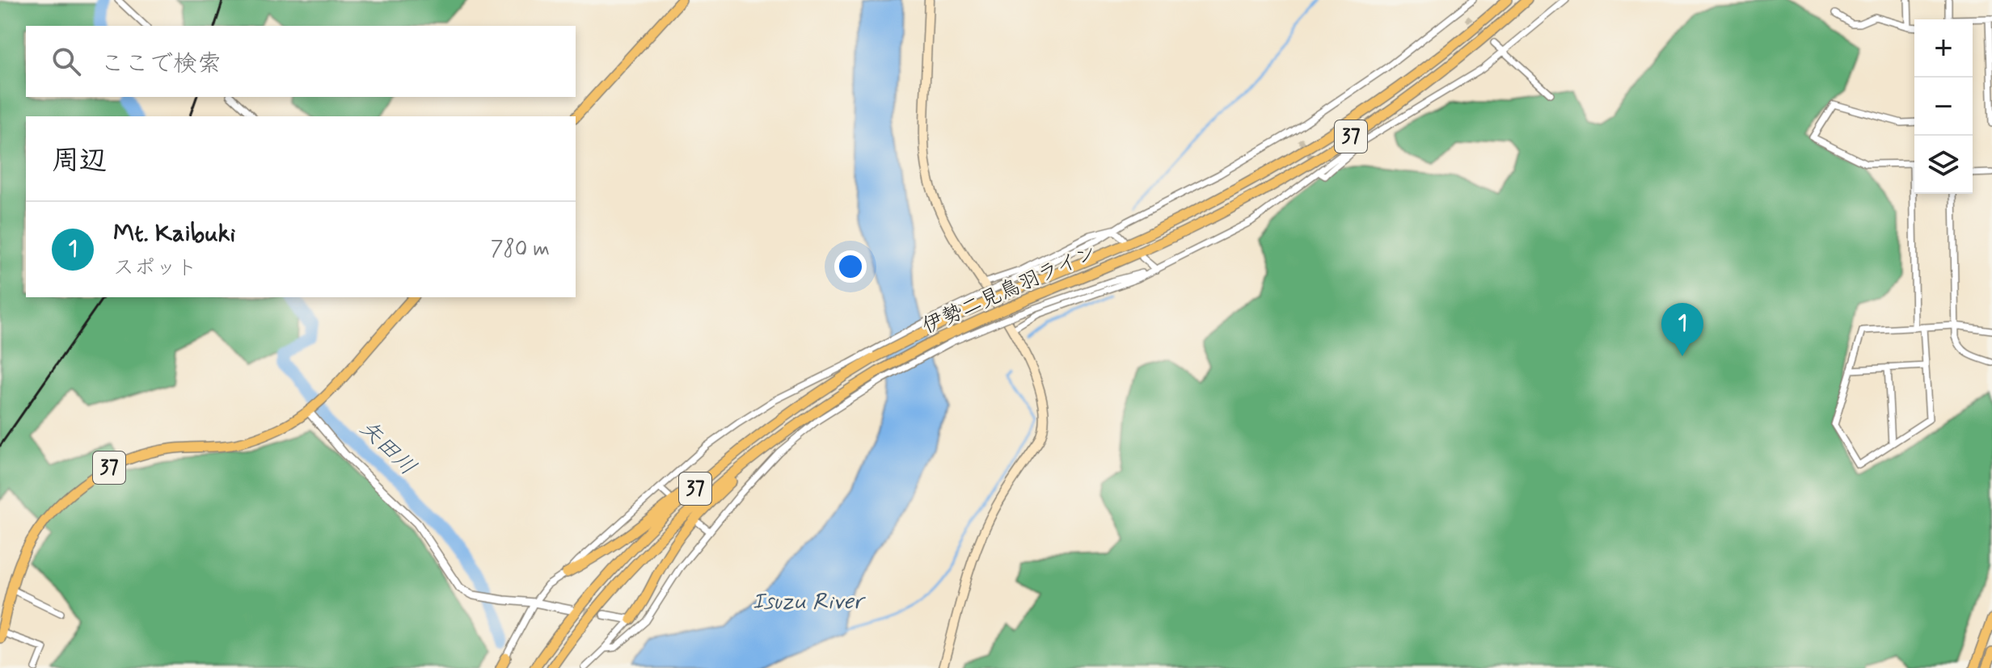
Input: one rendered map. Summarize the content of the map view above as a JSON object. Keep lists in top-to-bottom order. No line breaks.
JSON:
{"streets":{"main road":["37","伊勢二見鳥羽ライン"]},"water":["矢田川","Isuzu River"],"page":{"map_buttons":["+","−"],"search":"ここで検索","heading":"周辺","list":[{"mark":"1","name":"Mt. Kaibuki","note":"スポット","value":"780 m"}],"pins":"1"}}
